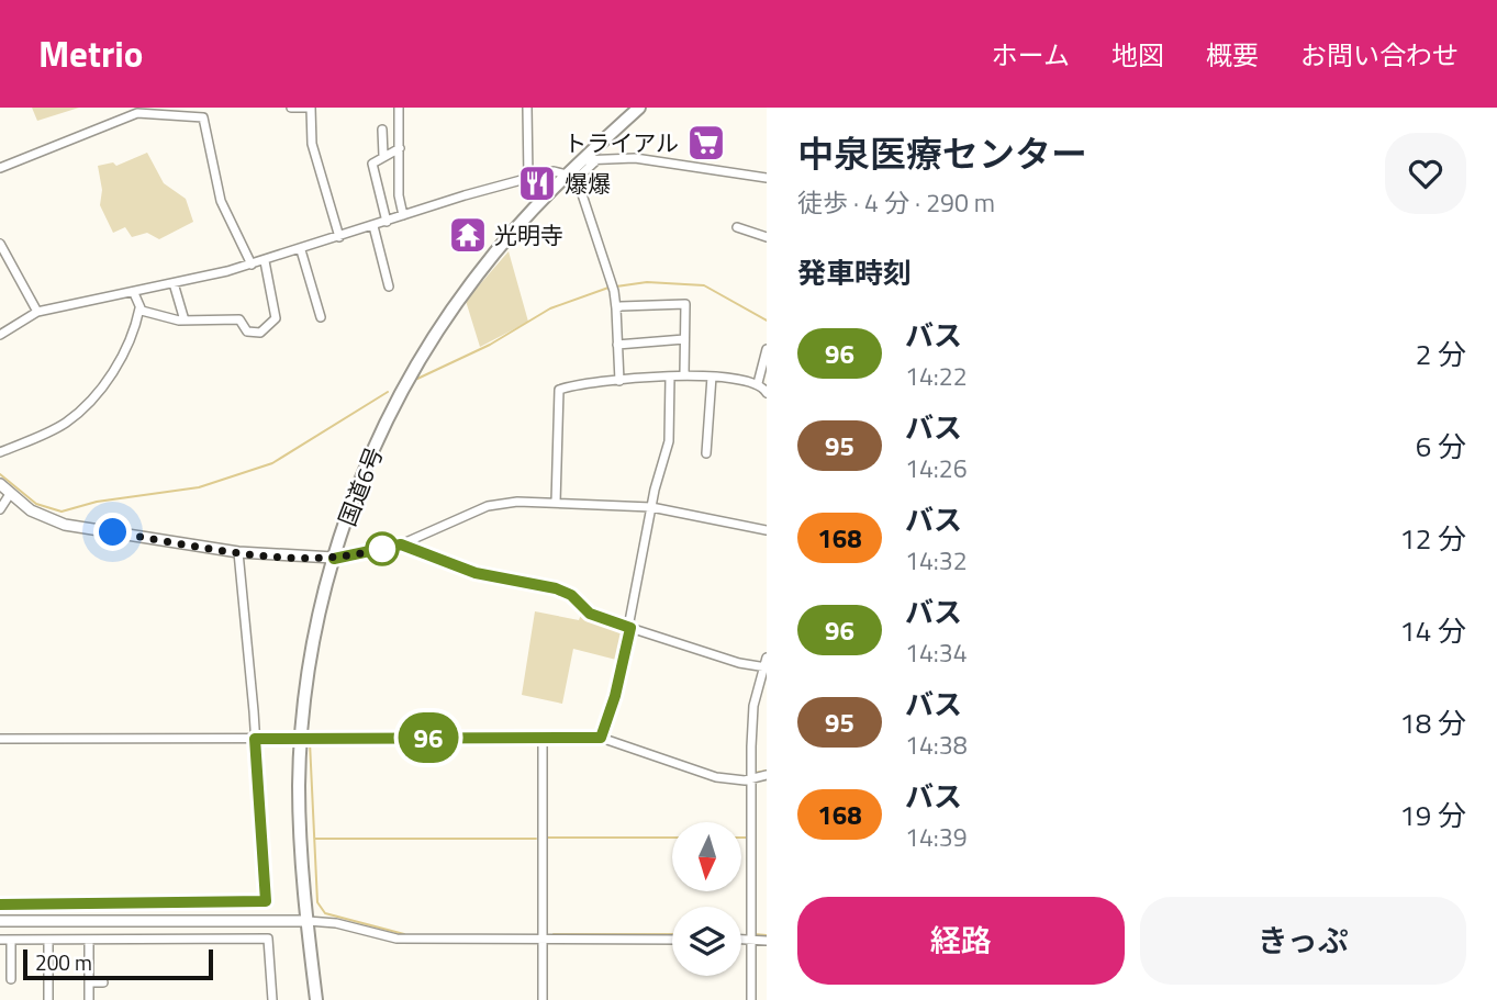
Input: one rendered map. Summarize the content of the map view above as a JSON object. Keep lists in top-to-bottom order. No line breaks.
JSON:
{"streets":{"highway":["国道6号"]},"places":{"supermarket":["トライアル"],"restaurant":["爆爆"],"temple":["光明寺"]},"lines":["bus line 96"],"scale_bar":"200 m","north":"bottom","page":{"header":"Metrio","nav":["ホーム","地図","概要","お問い合わせ"],"on_map":"96","heading":[["中泉医療センター","徒歩 · 4 分 · 290 m"],"発車時刻"],"list":[{"mark":"96","name":"バス","note":"14:22","value":"2 分"},{"mark":"95","name":"バス","note":"14:26","value":"6 分"},{"mark":"168","name":"バス","note":"14:32","value":"12 分"},{"mark":"96","name":"バス","note":"14:34","value":"14 分"},{"mark":"95","name":"バス","note":"14:38","value":"18 分"},{"mark":"168","name":"バス","note":"14:39","value":"19 分"}],"buttons":["経路","きっぷ"],"scale":"200 m"}}
